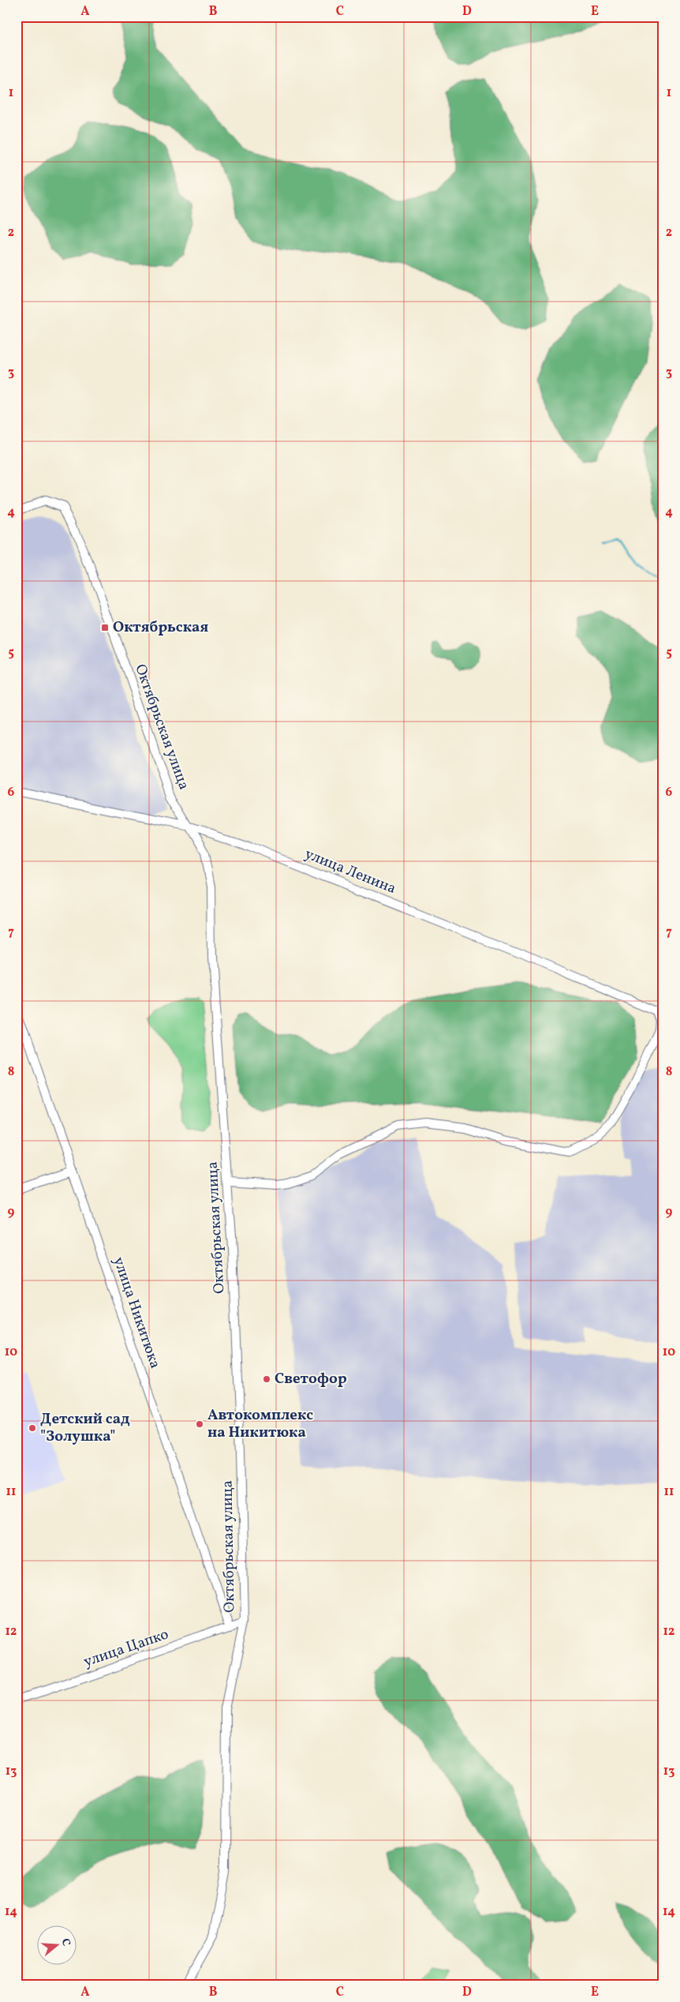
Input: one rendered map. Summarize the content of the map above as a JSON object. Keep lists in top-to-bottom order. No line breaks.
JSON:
{"streets":{"street":["Октябрьская улица","улица Ленина","улица Никитюка","улица Цапко"]},"crossings":[["Октябрьская улица","улица Ленина"],["Октябрьская улица","улица Цапко"],["улица Никитюка","улица Цапко"]],"places":{"transit":["Октябрьская"],"other":["Светофор","Автокомплекс на Никитюка","Детский сад \"Золушка\""]},"north":"right","grid":{"columns":["A","B","C","D","E"],"rows":["1","2","3","4","5","6","7","8","9","10","11","12","13","14"]}}
